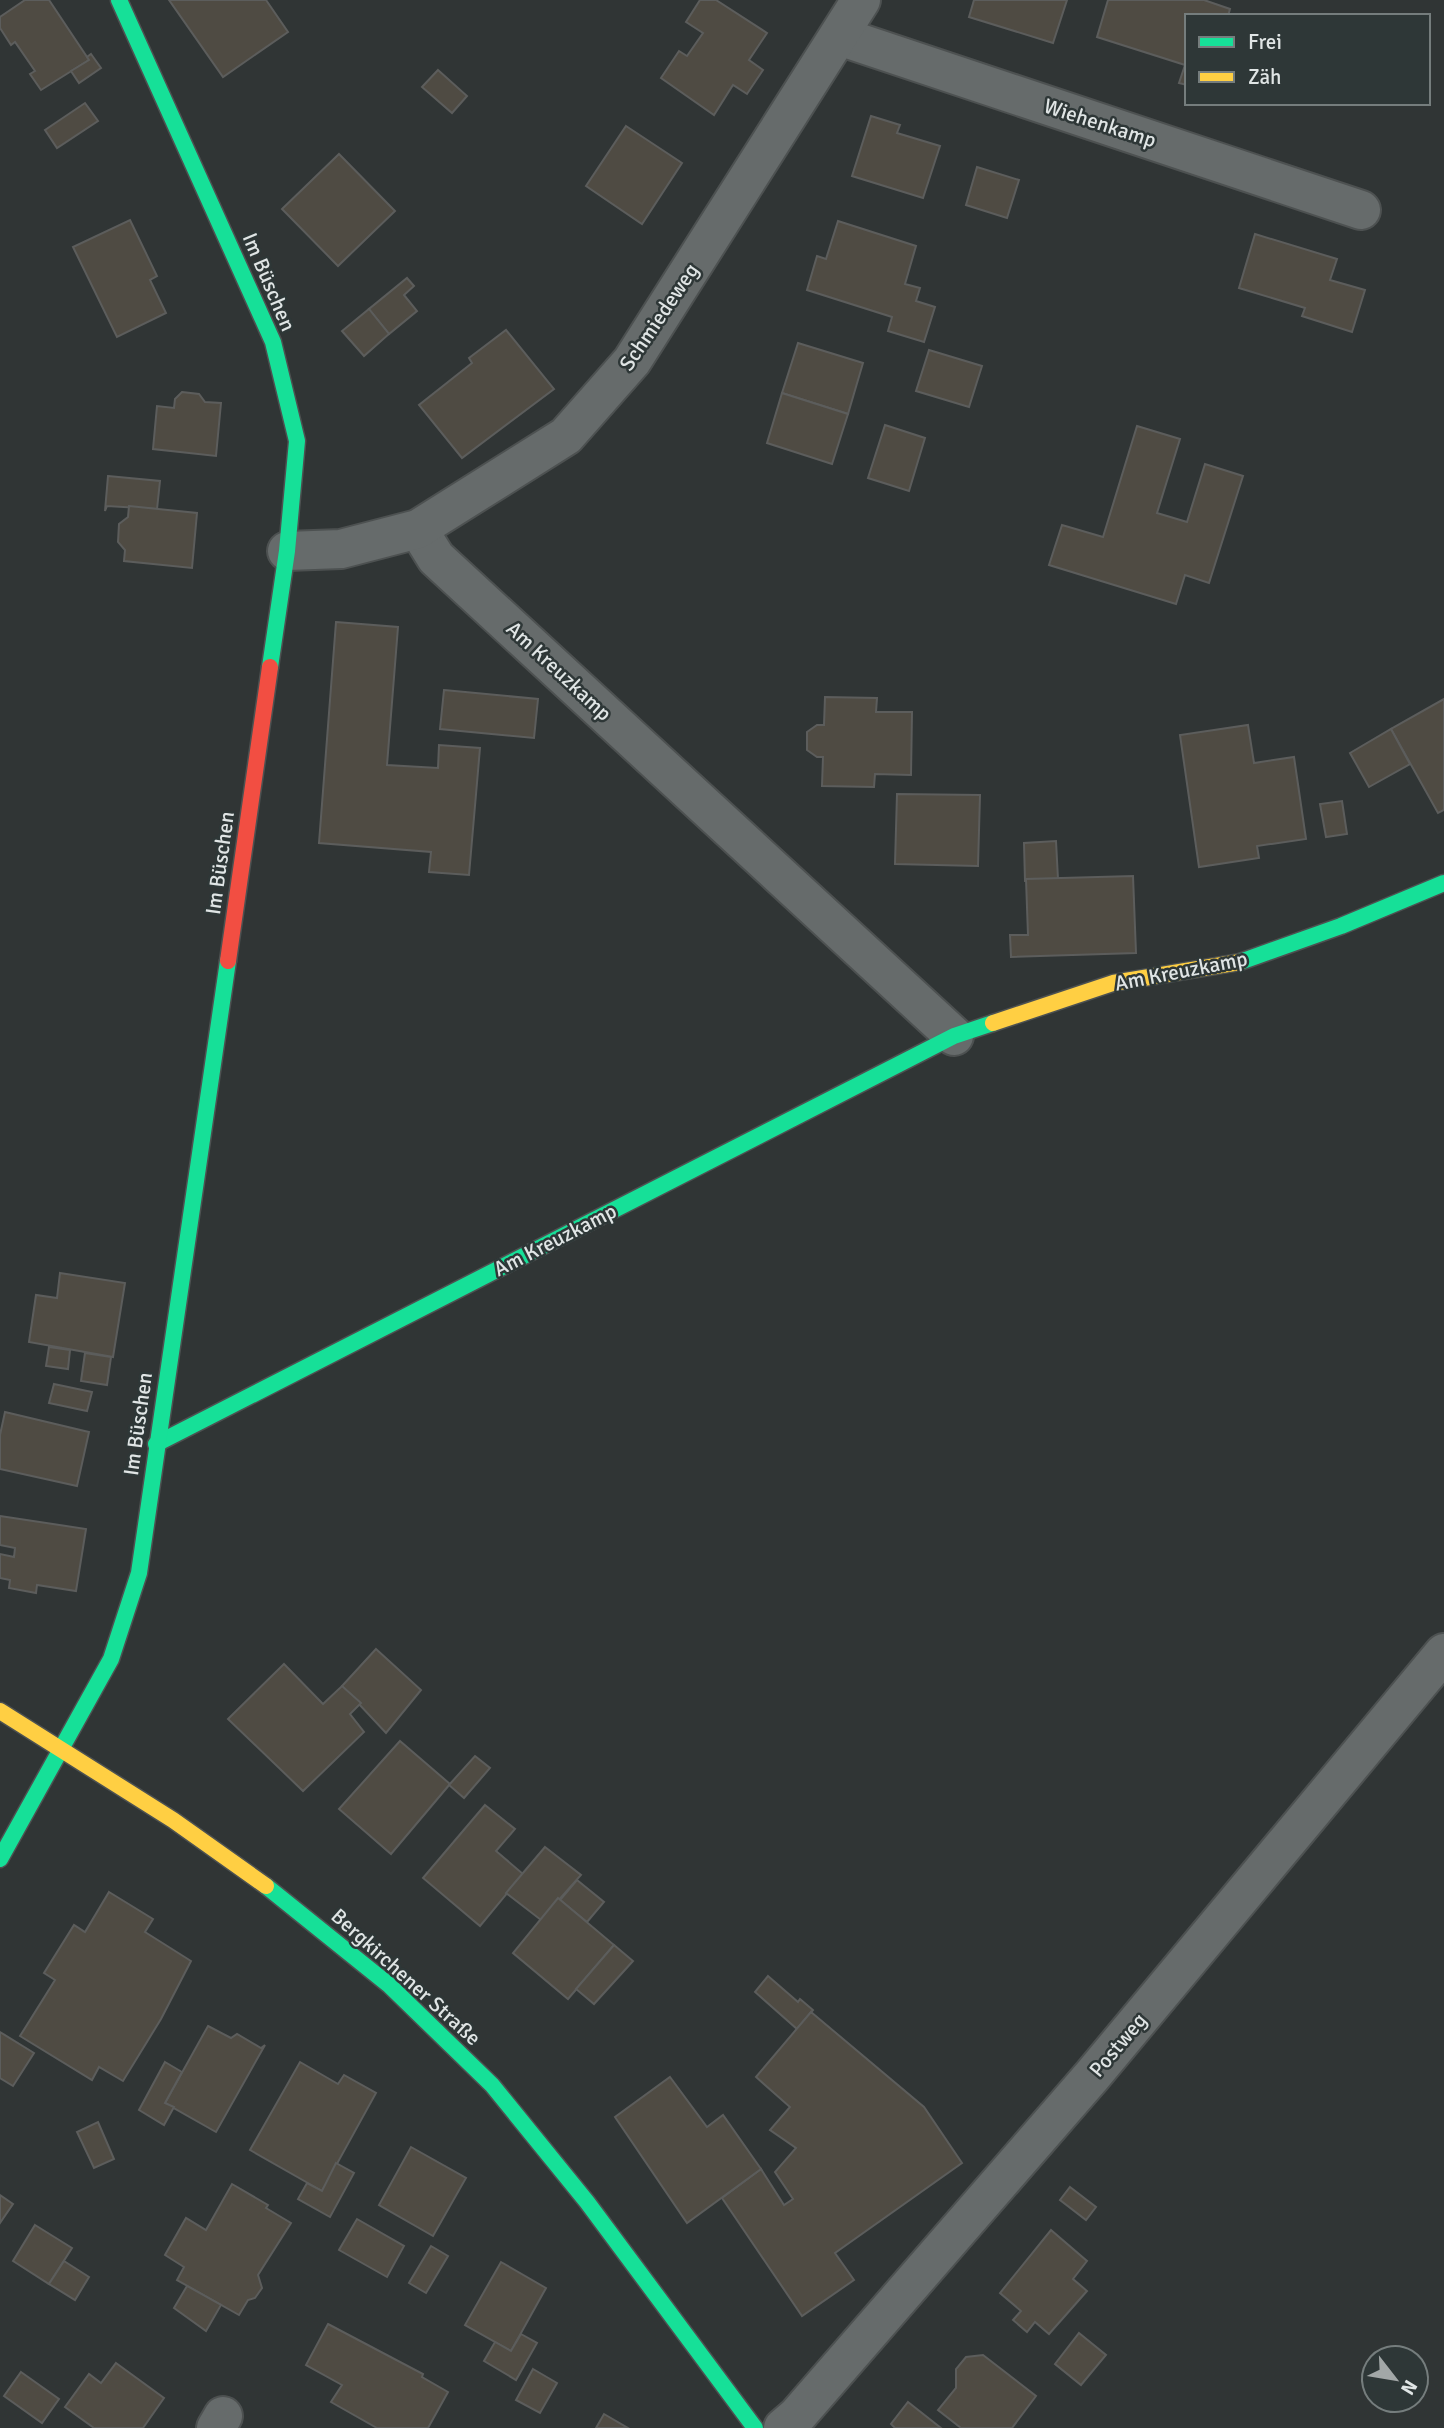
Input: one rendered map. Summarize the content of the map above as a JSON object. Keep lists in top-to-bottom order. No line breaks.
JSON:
{"streets":{"street":["Wiehenkamp","Im Büschen","Schmiedeweg","Am Kreuzkamp","Bergkirchener Straße","Postweg"]},"crossings":[["Wiehenkamp","Schmiedeweg"],["Im Büschen","Schmiedeweg"],["Im Büschen","Am Kreuzkamp"],["Im Büschen","Bergkirchener Straße"],["Schmiedeweg","Am Kreuzkamp"]],"legend":["Frei","Zäh"],"north":"bottom right"}
